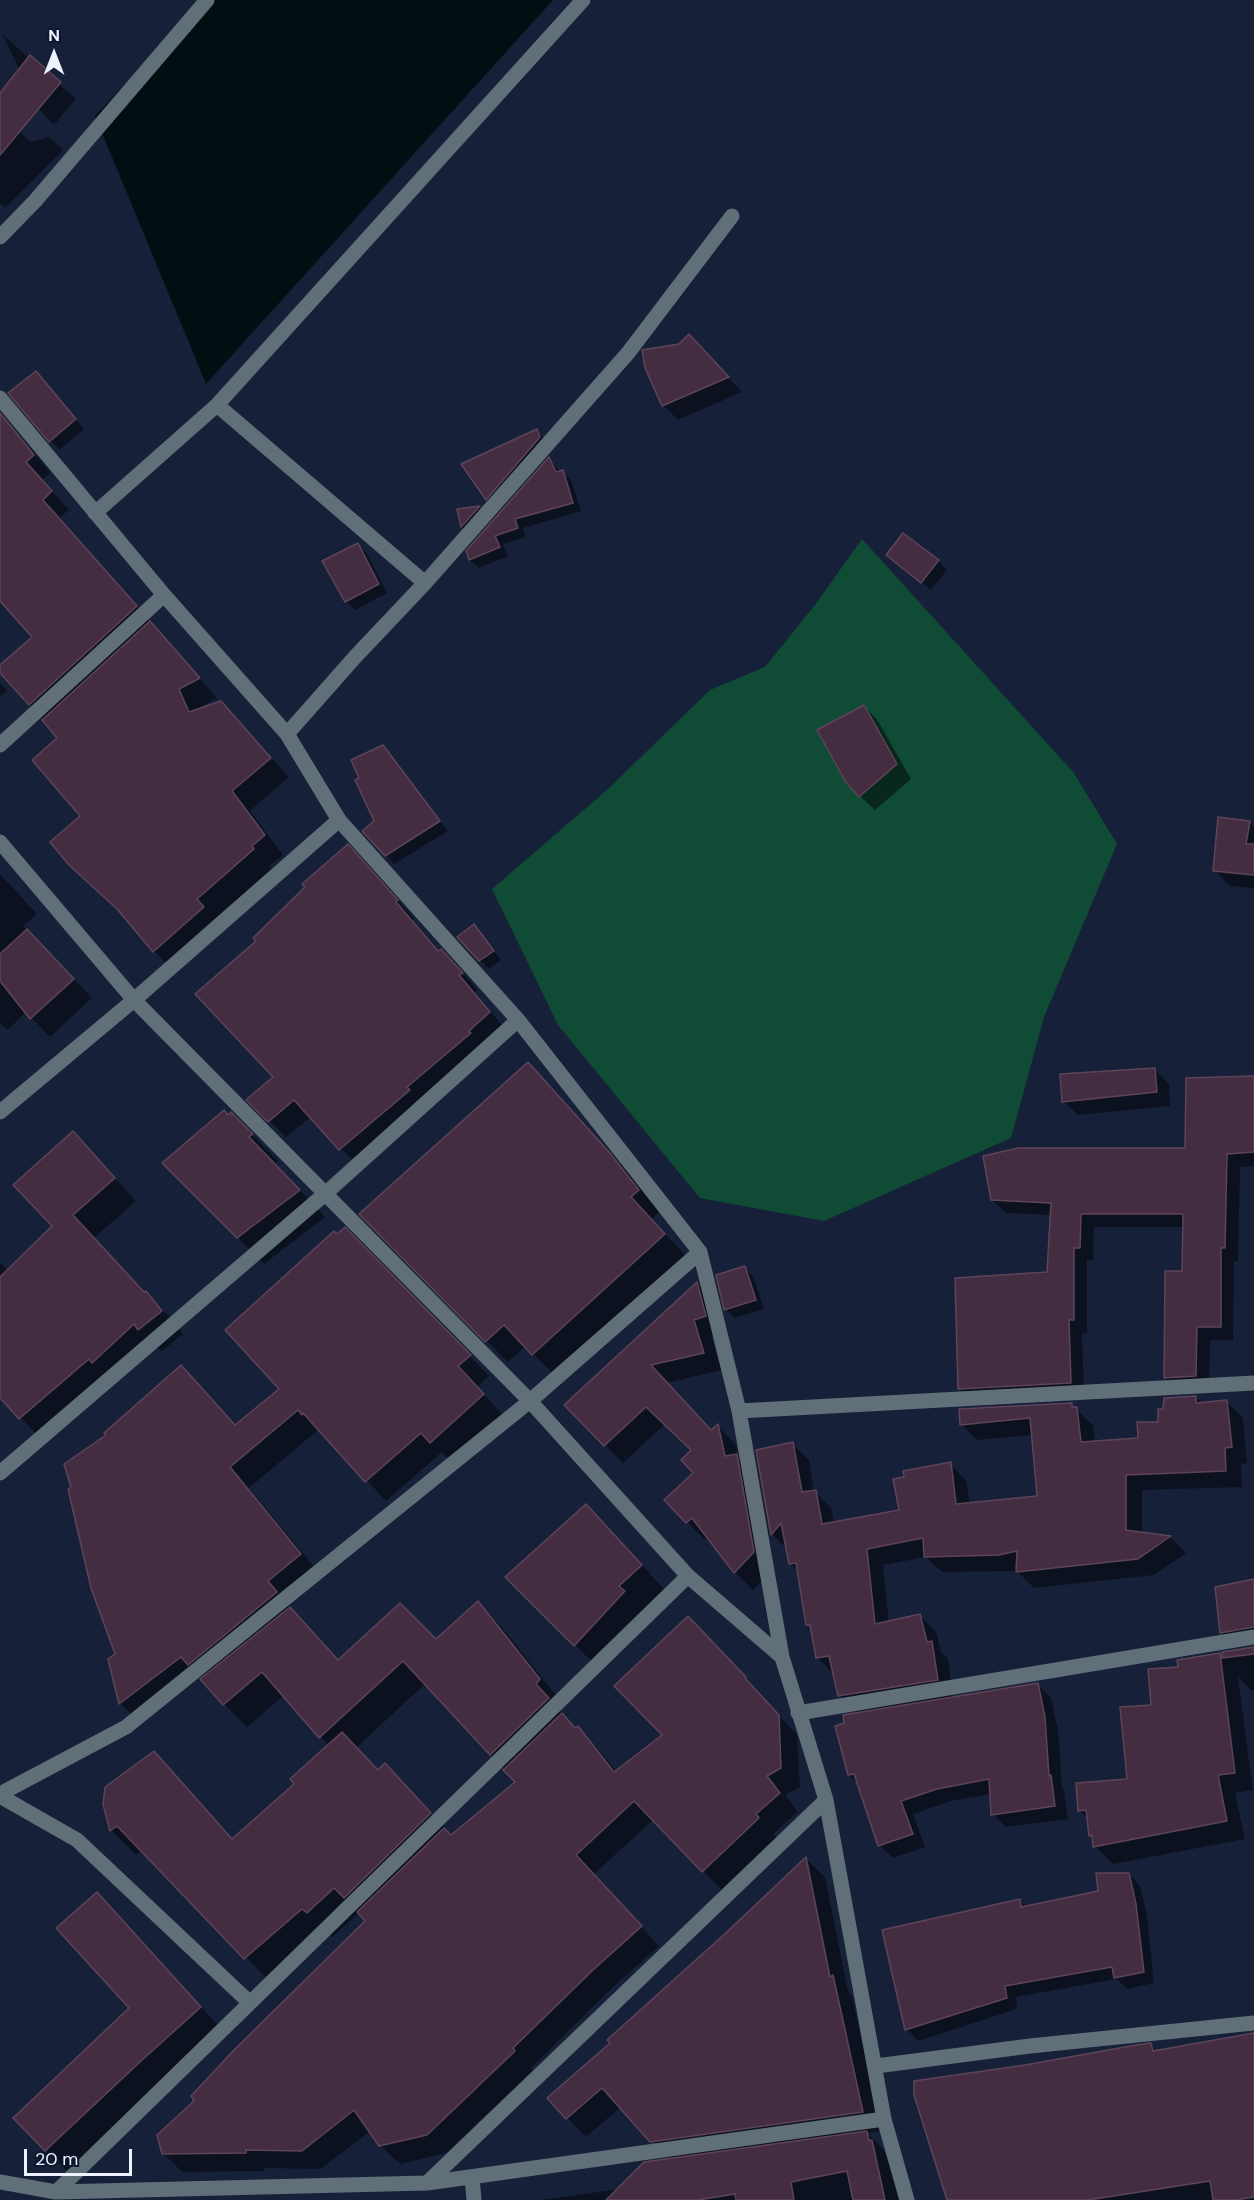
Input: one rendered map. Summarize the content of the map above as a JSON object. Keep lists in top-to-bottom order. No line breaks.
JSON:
{"scale_bar":"20 m","north":"top"}
